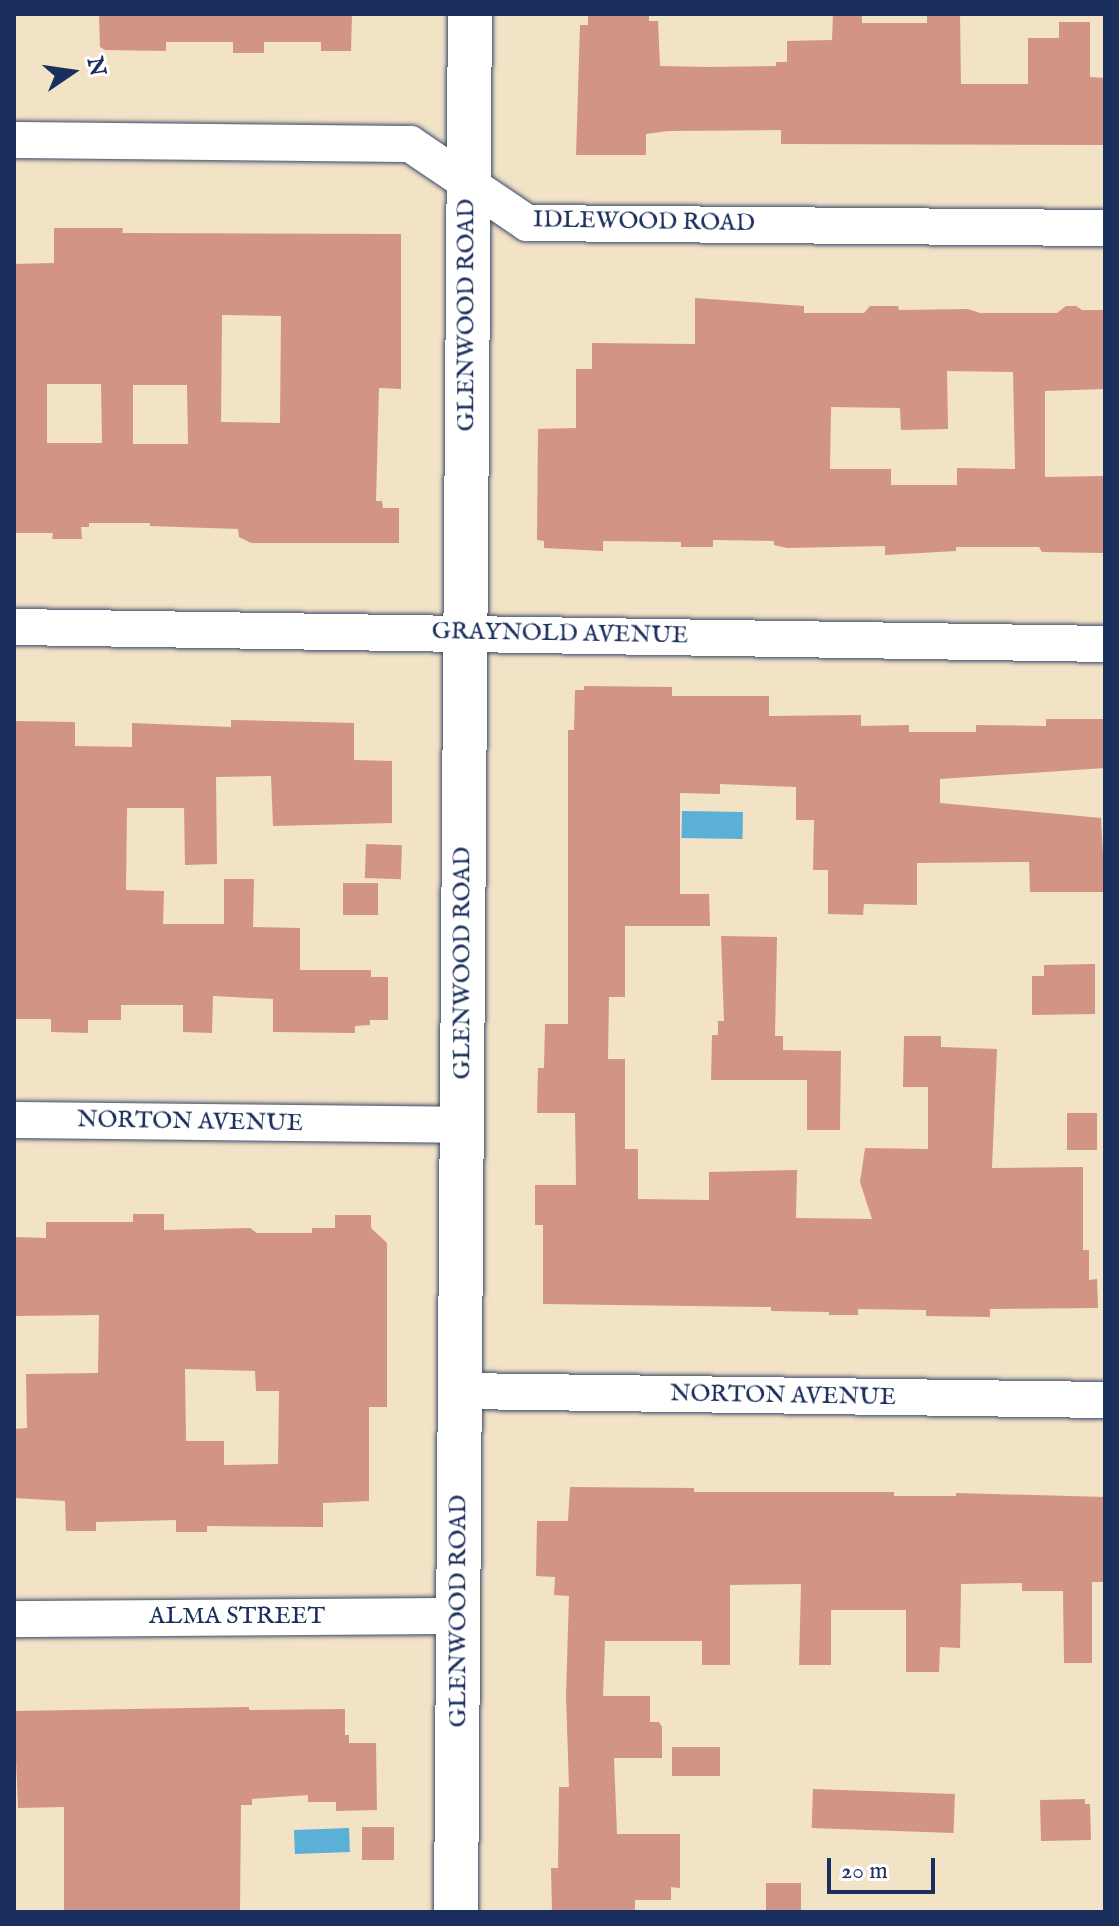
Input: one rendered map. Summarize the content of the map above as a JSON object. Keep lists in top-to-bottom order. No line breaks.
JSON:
{"streets":{"street":["IDLEWOOD ROAD","GLENWOOD ROAD","GRAYNOLD AVENUE","NORTON AVENUE","ALMA STREET"]},"crossings":[["IDLEWOOD ROAD","GLENWOOD ROAD"],["GLENWOOD ROAD","GRAYNOLD AVENUE"],["GLENWOOD ROAD","NORTON AVENUE"],["GLENWOOD ROAD","ALMA STREET"]],"scale_bar":"20 m","north":"right"}
